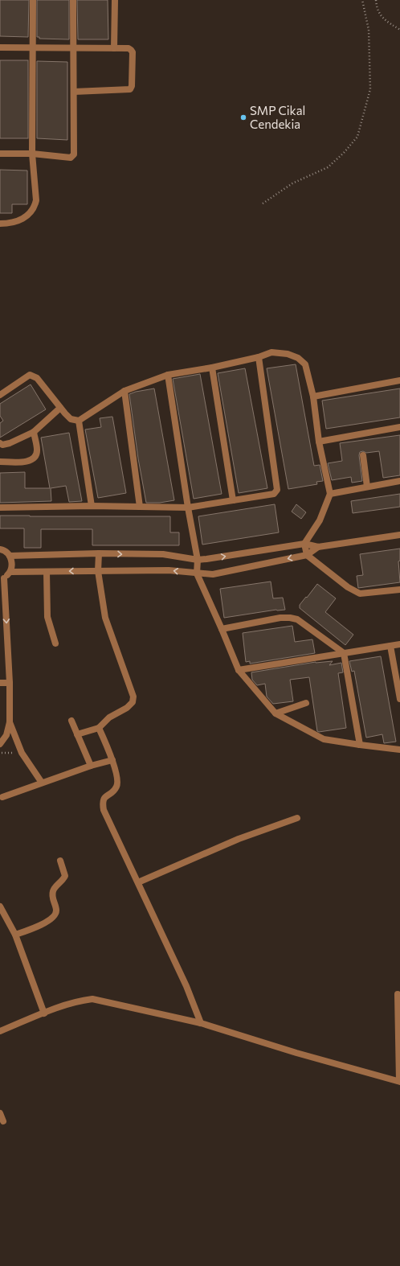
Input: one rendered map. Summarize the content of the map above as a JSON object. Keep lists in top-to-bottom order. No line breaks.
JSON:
{"places":["SMP Cikal Cendekia"]}
